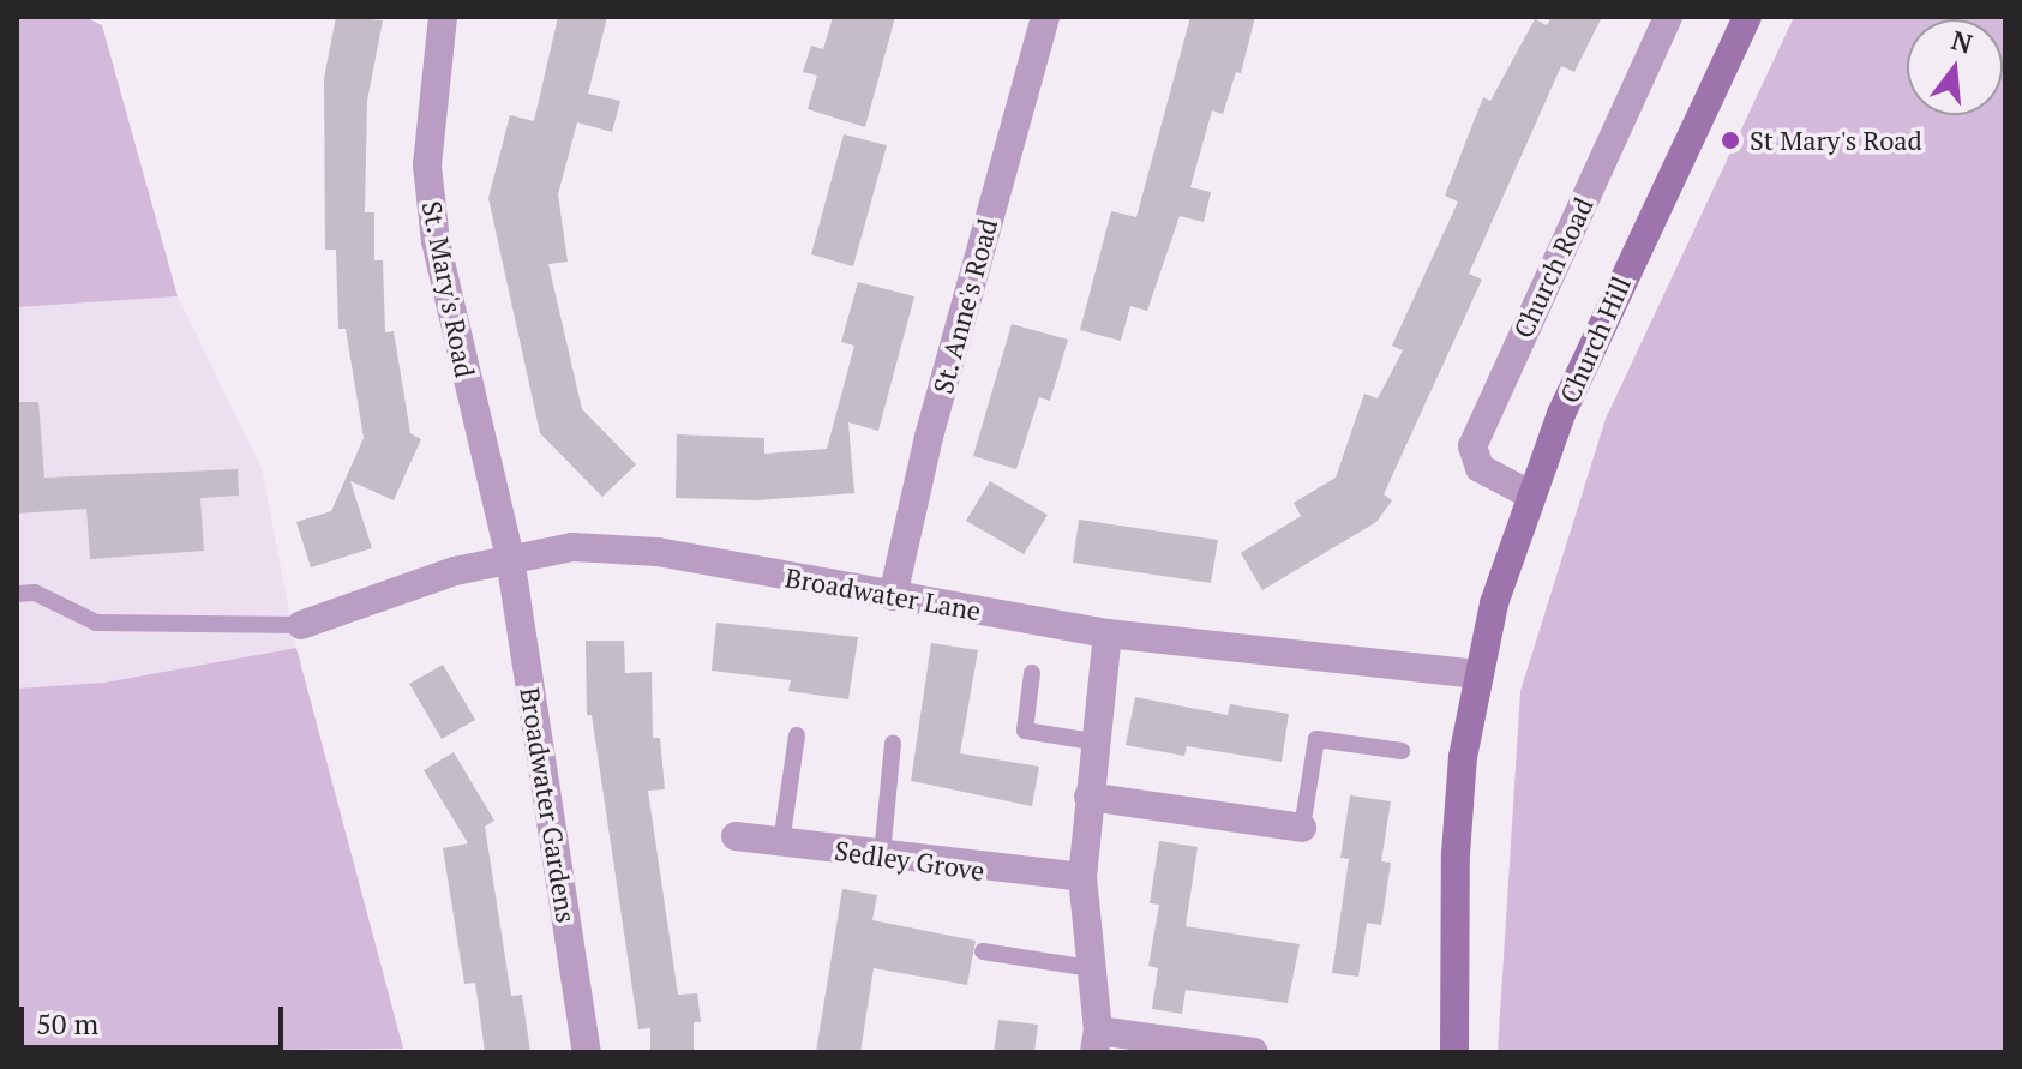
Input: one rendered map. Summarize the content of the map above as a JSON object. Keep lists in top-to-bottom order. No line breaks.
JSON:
{"streets":{"street":["Church Road","St. Mary's Road","St. Anne's Road","Church Hill","Broadwater Lane","Broadwater Gardens","Sedley Grove"]},"crossings":[["Church Road","Church Hill"],["St. Mary's Road","Broadwater Lane"],["St. Mary's Road","Broadwater Gardens"],["St. Anne's Road","Broadwater Lane"],["Church Hill","Broadwater Lane"],["Broadwater Lane","Broadwater Gardens"]],"places":["St Mary's Road"],"scale_bar":"50 m","north":"top"}
